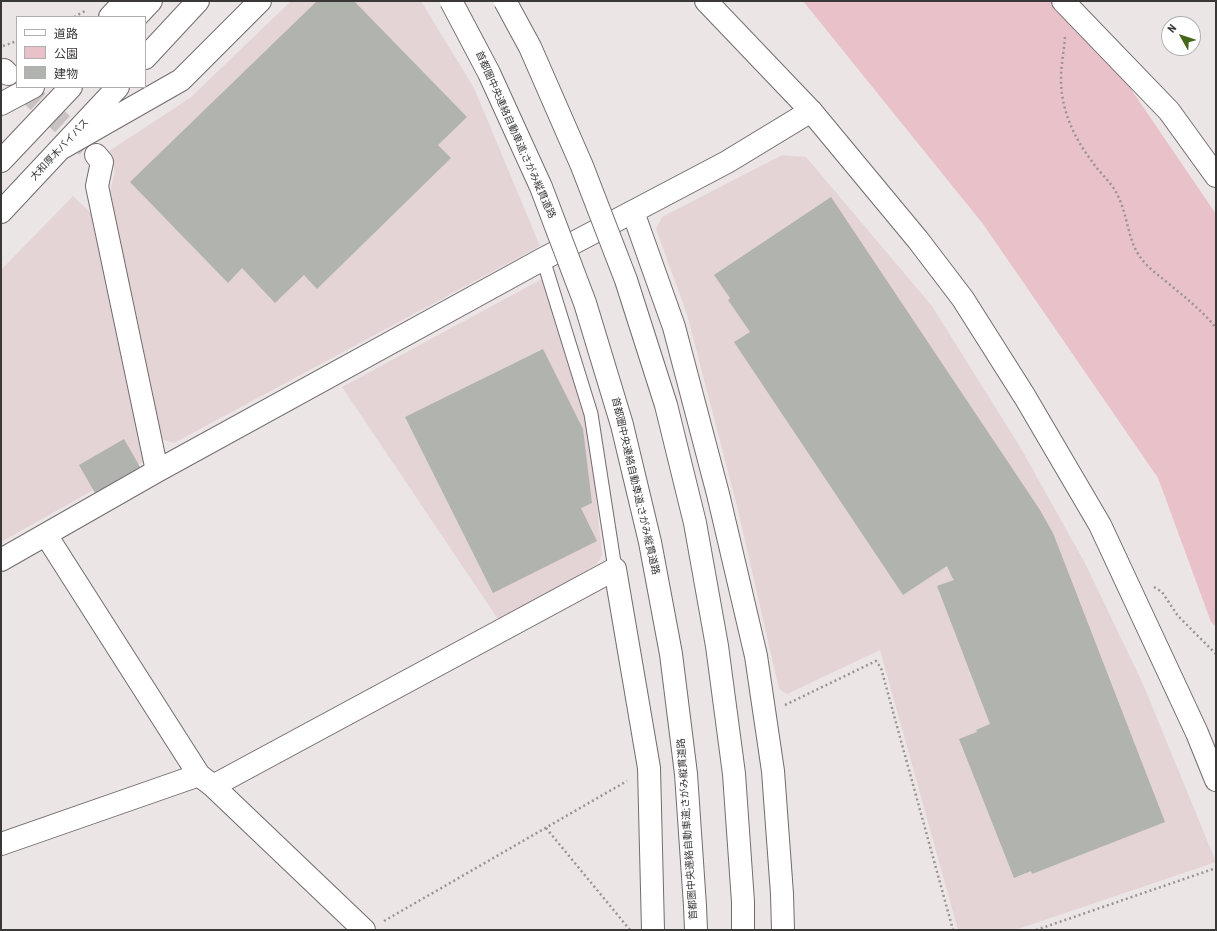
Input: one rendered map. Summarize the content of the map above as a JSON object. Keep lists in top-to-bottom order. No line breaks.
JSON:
{"streets":{"main road":["首都圏中央連絡自動車道;さがみ縦貫道路","大和厚木バイパス"]},"legend":["道路","公園","建物"],"north":"top left"}
